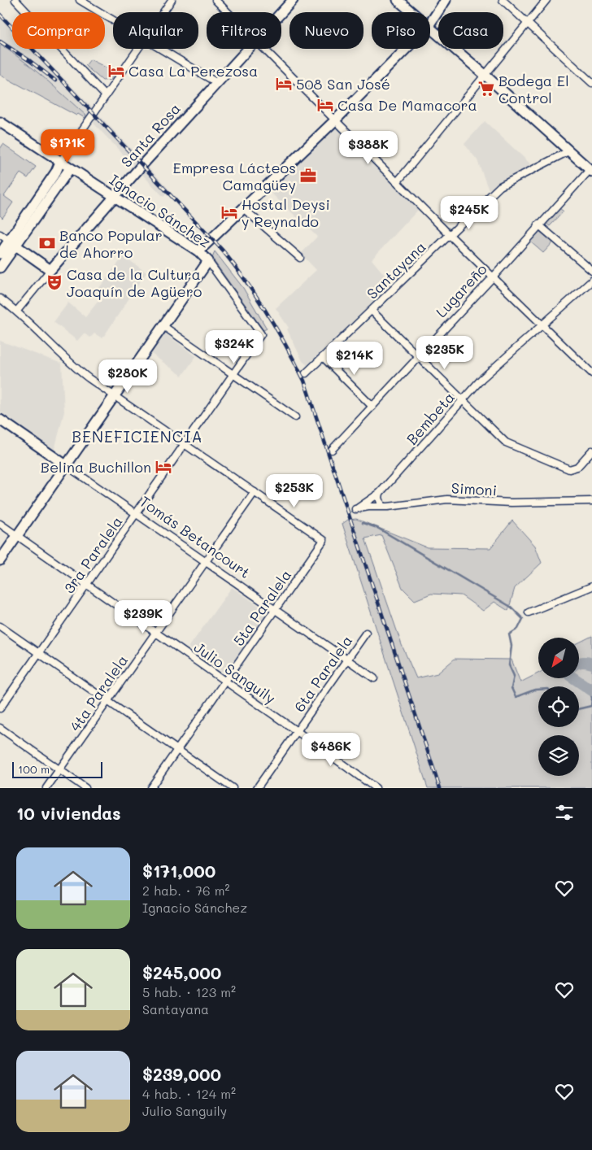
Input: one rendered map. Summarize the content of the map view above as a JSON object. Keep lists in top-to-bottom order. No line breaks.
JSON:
{"streets":{"street":["Santa Rosa","Ignacio Sánchez","Santayana","Lugareño","Bembeta","Simoni","Tomás Betancourt","3ra Paralela","5ta Paralela","Julio Sanguily","6ta Paralela","4ta Paralela"]},"crossings":[["Santa Rosa","Ignacio Sánchez"],["Ignacio Sánchez","3ra Paralela"],["Bembeta","Simoni"],["Tomás Betancourt","3ra Paralela"],["Tomás Betancourt","5ta Paralela"],["Tomás Betancourt","6ta Paralela"],["Tomás Betancourt","4ta Paralela"],["3ra Paralela","Julio Sanguily"],["5ta Paralela","Julio Sanguily"],["5ta Paralela","4ta Paralela"],["Julio Sanguily","6ta Paralela"],["Julio Sanguily","4ta Paralela"]],"districts":["BENEFICIENCIA"],"places":{"hotel":["Casa La Perezosa","508 San José","Casa De Mamacora","Hostal Deysi y Reynaldo","Belina Buchillon"],"supermarket":["Bodega El Control"],"office":["Empresa Lácteos Camagüey"],"bank":["Banco Popular de Ahorro"],"theatre":["Casa de la Cultura Joaquín de Agüero"]},"scale_bar":"100 m","north":"bottom left","page":{"chip":["Comprar","Alquilar","Filtros","Nuevo","Piso","Casa"],"price":["$171K","$388K","$245K","$324K","$235K","$214K","$280K","$253K","$239K","$486K"],"scale":"100 m","heading":"10 viviendas","list":[{"name":"$171,000","note":"2 hab. · 76 m² · Ignacio Sánchez"},{"name":"$245,000","note":"5 hab. · 123 m² · Santayana"},{"name":"$239,000","note":"4 hab. · 124 m² · Julio Sanguily"}]}}
